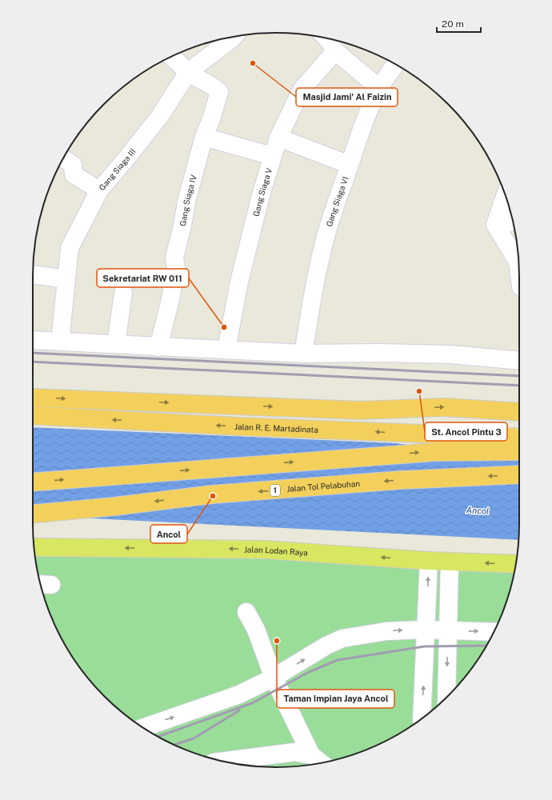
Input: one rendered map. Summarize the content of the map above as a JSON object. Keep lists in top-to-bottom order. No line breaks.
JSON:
{"streets":{"highway":["Jalan R. E. Martadinata","Jalan Tol Pelabuhan","1"],"main road":["Jalan Lodan Raya"],"street":["Gang Siaga III","Gang Siaga V","Gang Siaga IV","Gang Siaga VI"]},"crossings":[["Gang Siaga III","Gang Siaga IV"]],"one_way":["Jalan Lodan Raya"],"water":["Ancol"],"places":["Masjid Jami' Al Faizin","Sekretariat RW 011","St. Ancol Pintu 3","Ancol","Taman Impian Jaya Ancol"],"scale_bar":"20 m"}
